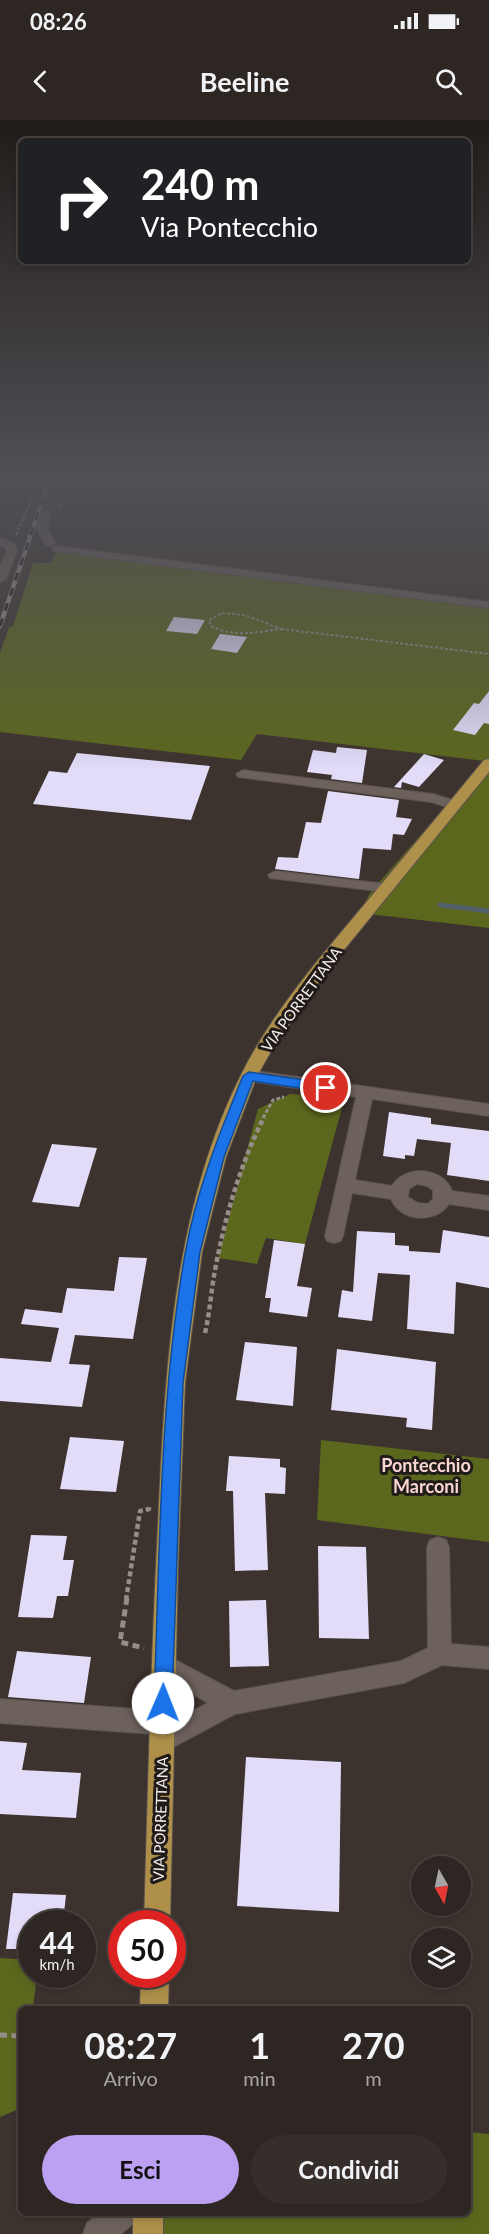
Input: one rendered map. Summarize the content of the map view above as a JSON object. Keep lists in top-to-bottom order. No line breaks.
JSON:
{"streets":{"main road":["VIA PORRETTANA"]},"districts":["Pontecchio Marconi"],"north":"bottom","page":{"status":"08:26","header":"Beeline","turn":["240 m","Via Pontecchio"],"speed":"44 km/h","limit":"50","eta":["08:27","Arrivo","1","min","270","m"],"buttons":["Esci","Condividi"]}}
